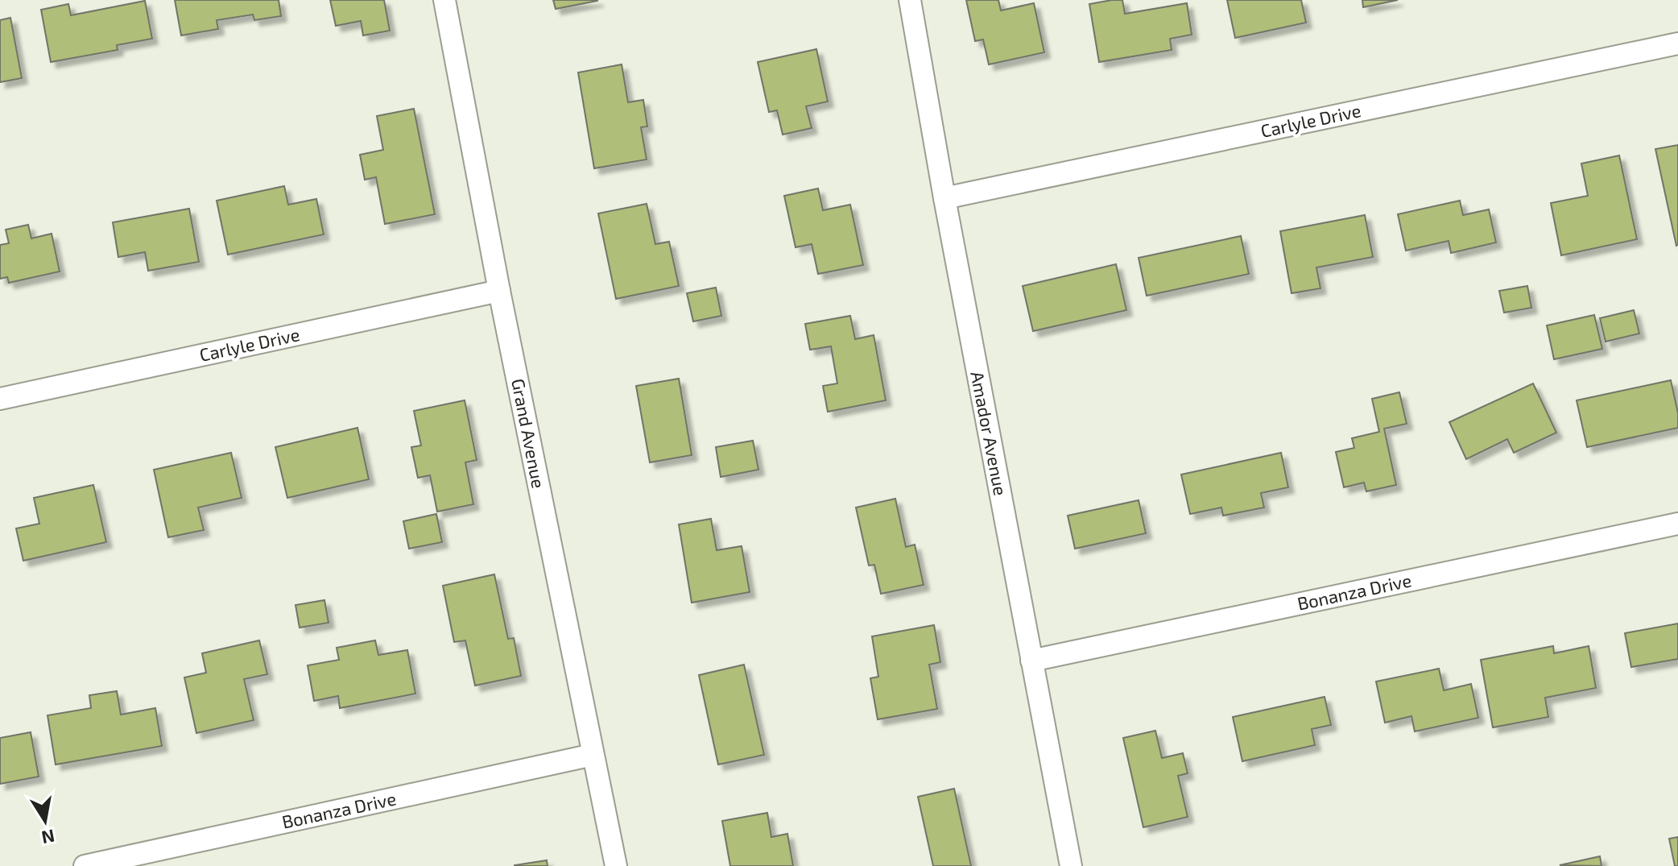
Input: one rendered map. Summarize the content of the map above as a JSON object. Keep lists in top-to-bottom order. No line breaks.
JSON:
{"streets":{"street":["Carlyle Drive","Grand Avenue","Amador Avenue","Bonanza Drive"]},"crossings":[["Carlyle Drive","Grand Avenue"],["Carlyle Drive","Amador Avenue"],["Grand Avenue","Bonanza Drive"],["Amador Avenue","Bonanza Drive"]],"north":"bottom"}
